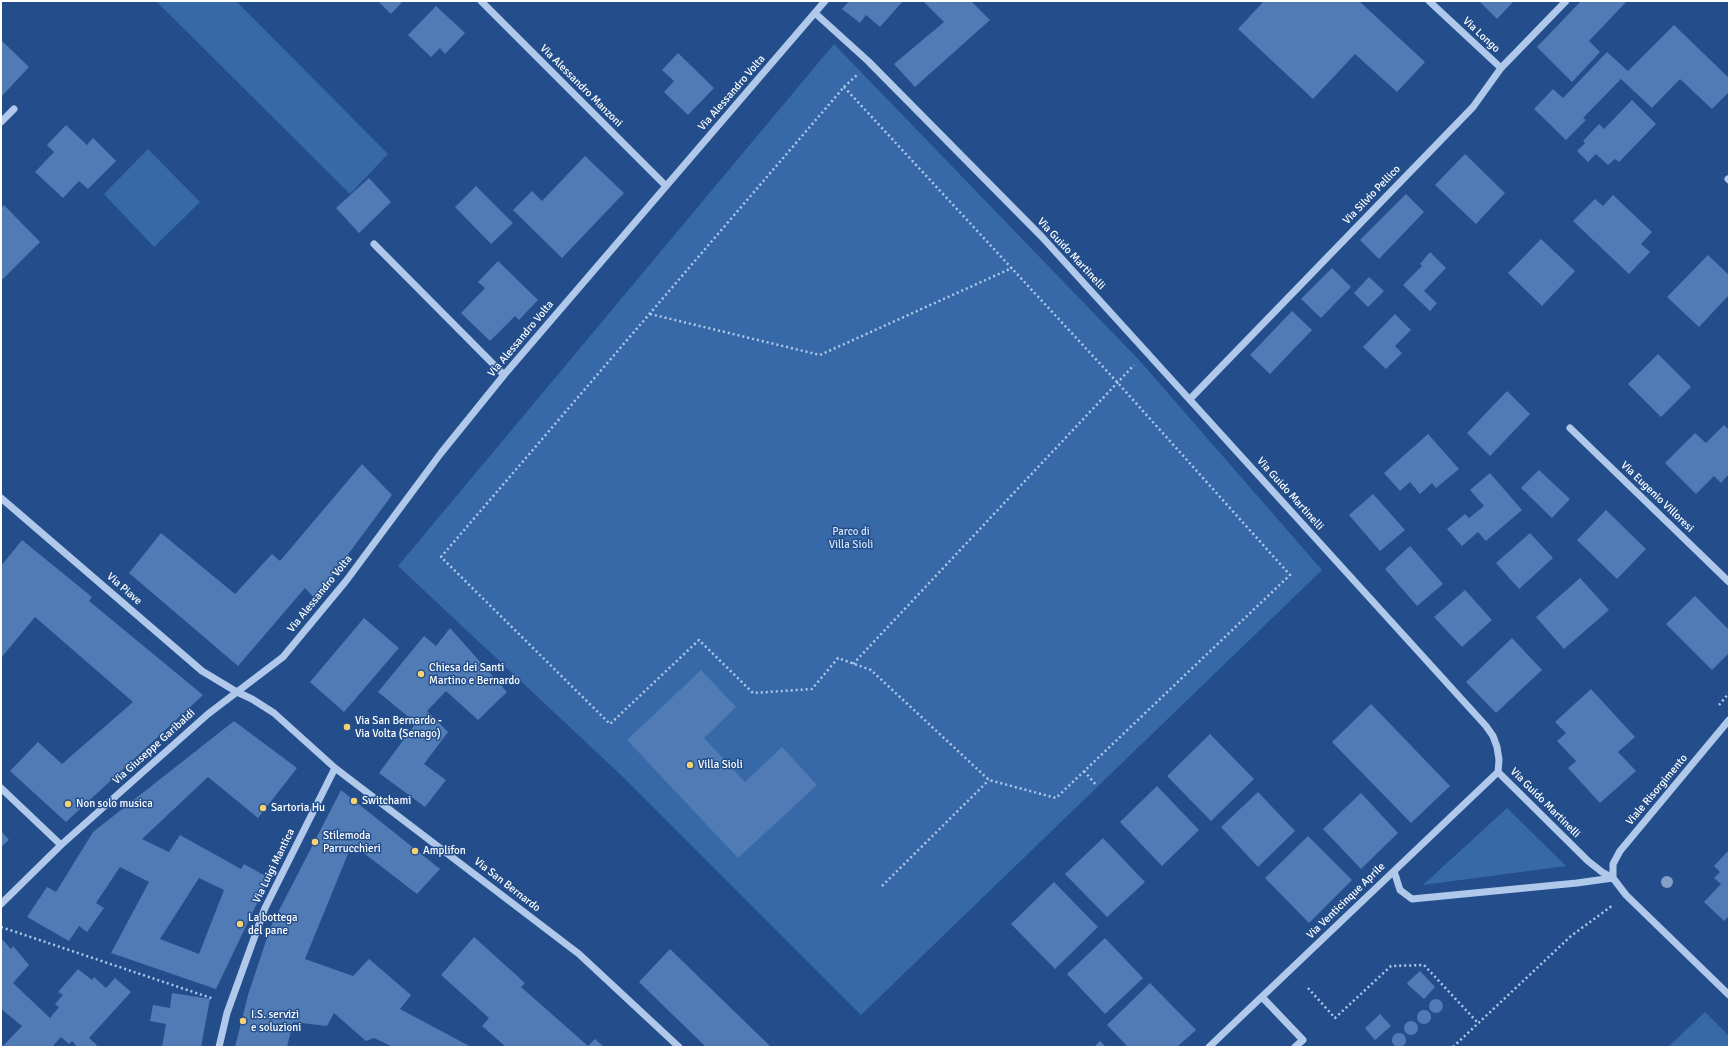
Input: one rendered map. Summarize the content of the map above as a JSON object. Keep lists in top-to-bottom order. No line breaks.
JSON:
{"streets":{"street":["Via Longo","Via Alessandro Manzoni","Via Alessandro Volta","Via Silvio Pellico","Via Guido Martinelli","Via Eugenio Villoresi","Via Piave","Via Giuseppe Garibaldi","Viale Risorgimento","Via Luigi Mantica","Via San Bernardo","Via Venticinque Aprile"]},"crossings":[["Via Longo","Via Silvio Pellico"],["Via Alessandro Manzoni","Via Alessandro Volta"],["Via Alessandro Volta","Via Guido Martinelli"],["Via Alessandro Volta","Via Piave"],["Via Alessandro Volta","Via Giuseppe Garibaldi"],["Via Alessandro Volta","Via San Bernardo"],["Via Silvio Pellico","Via Guido Martinelli"],["Via Guido Martinelli","Viale Risorgimento"],["Via Guido Martinelli","Via Venticinque Aprile"],["Via Piave","Via Giuseppe Garibaldi"],["Via Piave","Via San Bernardo"],["Via Giuseppe Garibaldi","Via San Bernardo"],["Via Luigi Mantica","Via San Bernardo"]],"parks":["Parco di Villa Sioli"],"places":["Chiesa dei Santi Martino e Bernardo","Via San Bernardo - Via Volta (Senago)","Villa Sioli","Switchami","Non solo musica","Sartoria Hu","Stilemoda Parrucchieri","Amplifon","La bottega del pane","I.S. servizi e soluzioni"]}
